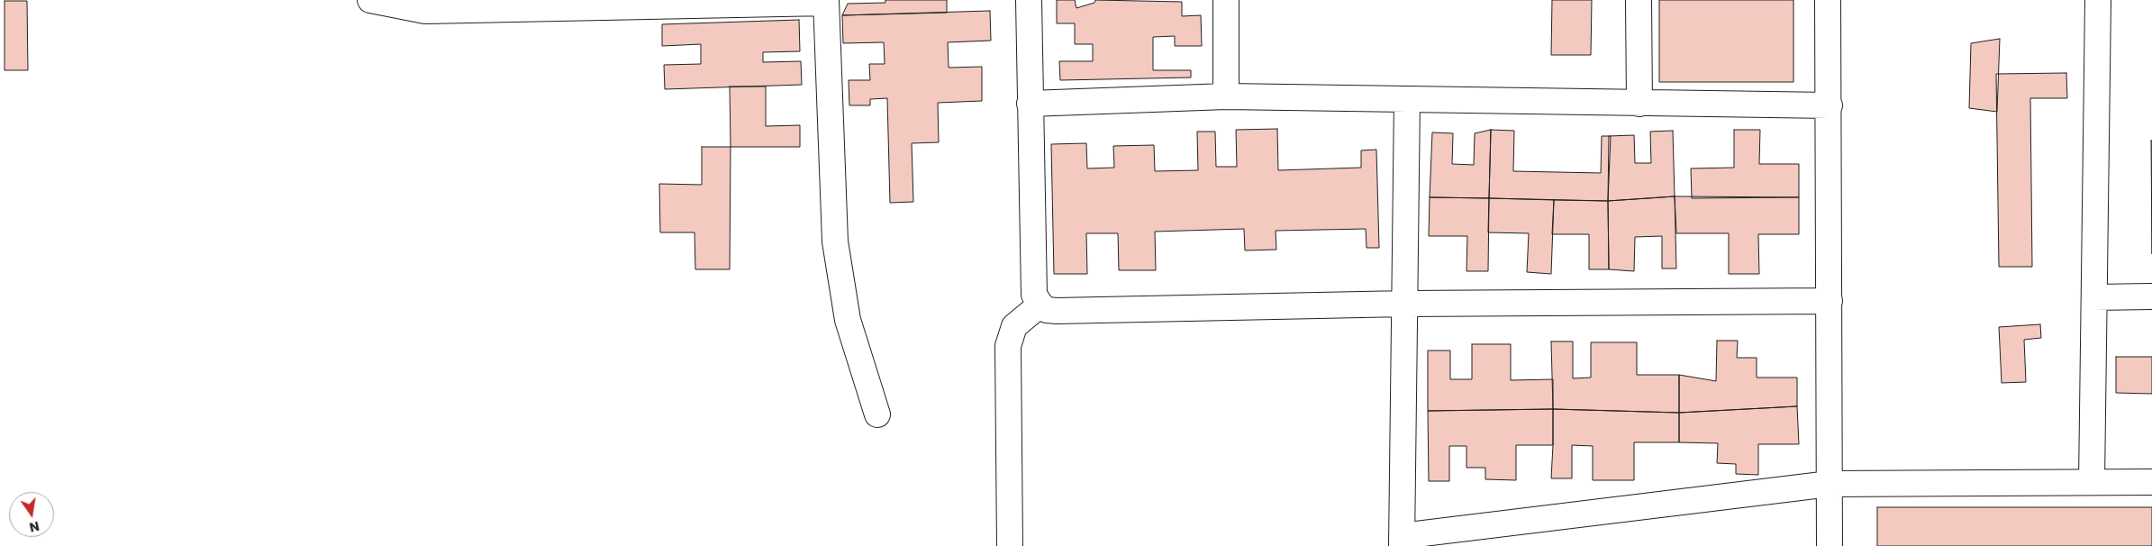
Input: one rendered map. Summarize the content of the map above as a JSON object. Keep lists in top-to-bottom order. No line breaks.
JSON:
{"north":"bottom"}
